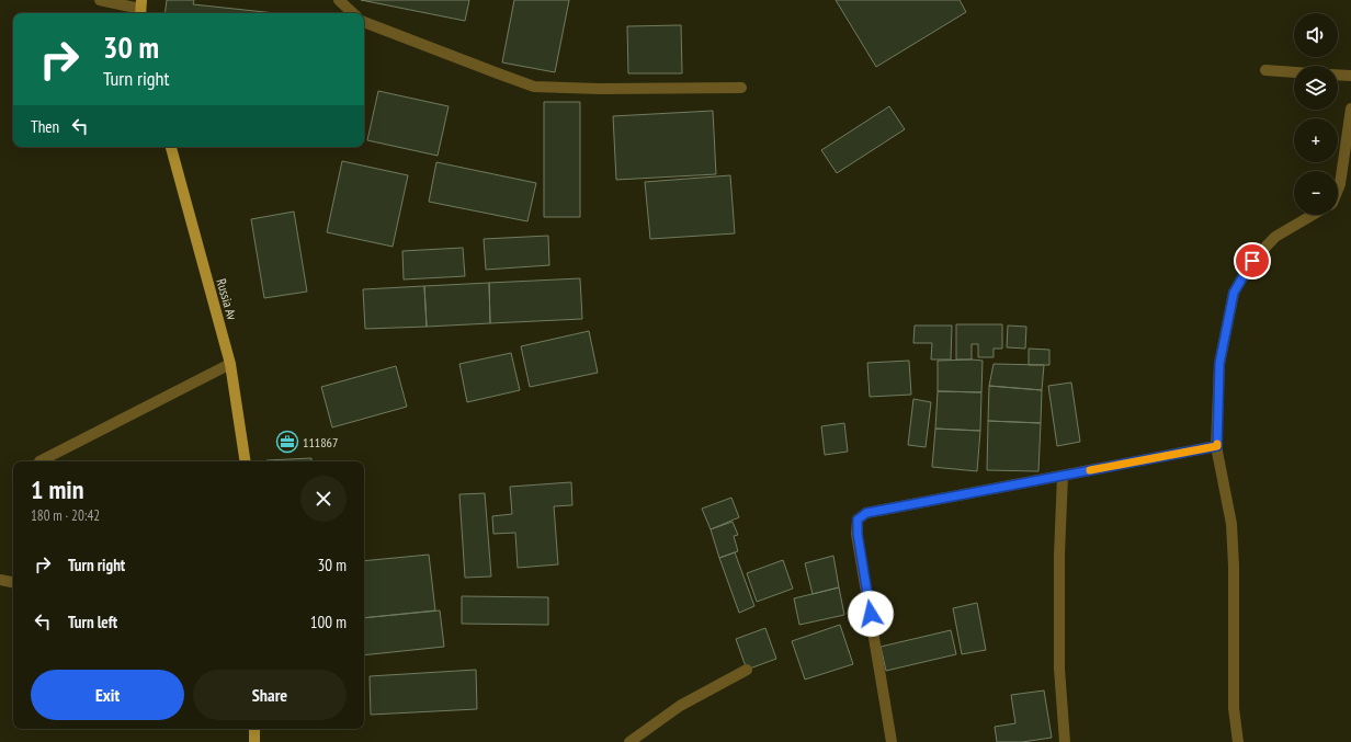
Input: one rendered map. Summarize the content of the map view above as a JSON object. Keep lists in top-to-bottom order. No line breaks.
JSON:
{"streets":{"main road":["Russia Av"]},"places":{"office":["111867"]},"page":{"map_buttons":["+","−"],"turn":["30 m","Turn right"],"then":"Then","heading":["1 min","180 m · 20:42"],"list":[{"name":"Turn right","value":"30 m"},{"name":"Turn left","value":"100 m"}],"buttons":["Exit","Share"]}}
